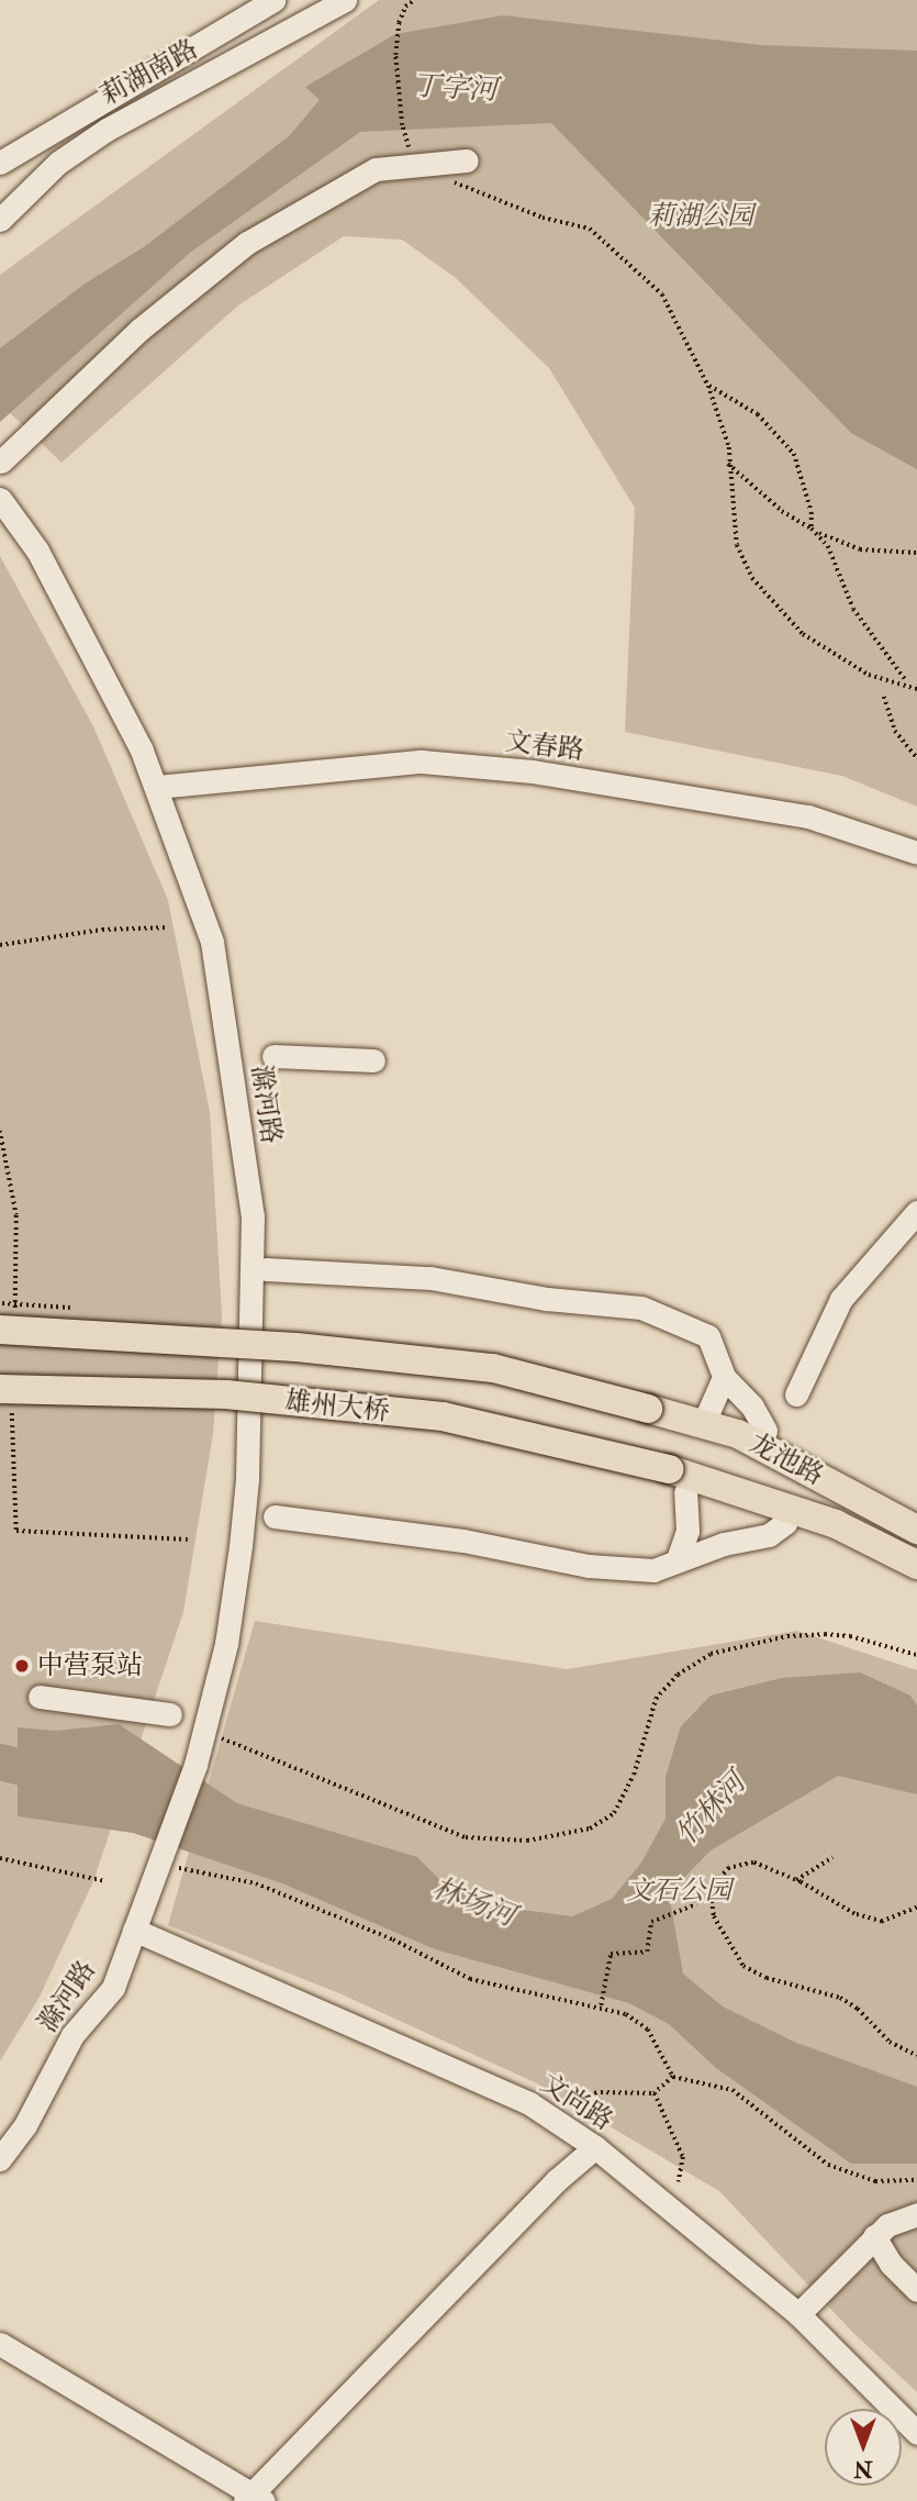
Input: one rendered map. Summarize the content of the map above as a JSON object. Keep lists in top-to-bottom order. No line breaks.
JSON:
{"streets":{"main road":["雄州大桥","龙池路"],"street":["莉湖南路","文春路","滁河路","文尚路"]},"crossings":[["文春路","滁河路"],["滁河路","文尚路"],["雄州大桥","龙池路"]],"water":["丁字河","竹林河","林场河"],"parks":["莉湖公园","文石公园"],"places":["中营泵站"],"north":"bottom"}
